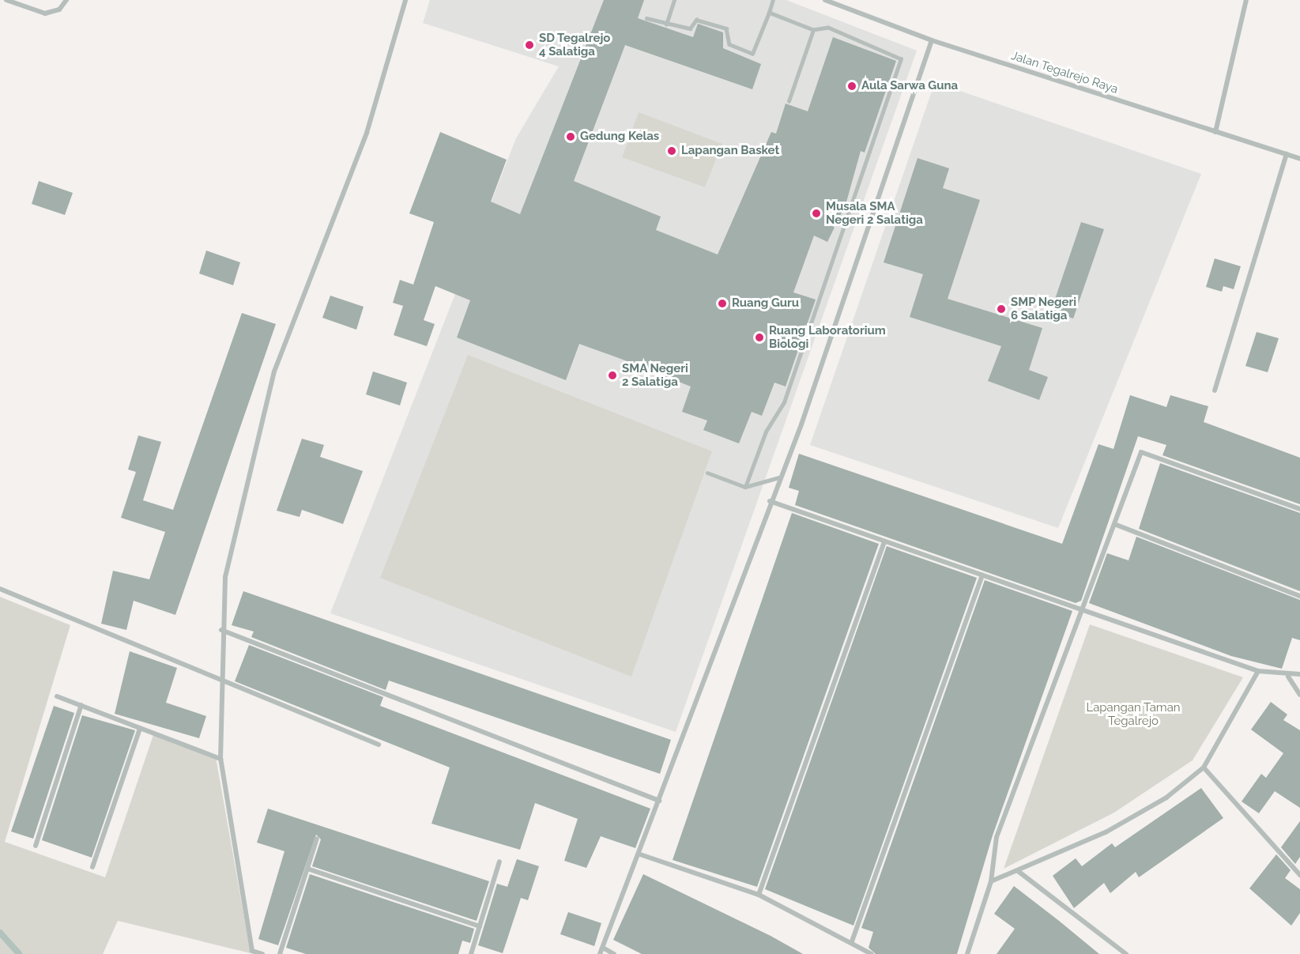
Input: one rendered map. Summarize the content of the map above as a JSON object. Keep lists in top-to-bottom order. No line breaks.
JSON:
{"streets":{"street":["Jalan Tegalrejo Raya"]},"parks":["Lapangan Taman Tegalrejo"],"places":["SD Tegalrejo 4 Salatiga","Aula Sarwa Guna","Gedung Kelas","Lapangan Basket","Musala SMA Negeri 2 Salatiga","Ruang Guru","SMP Negeri 6 Salatiga","Ruang Laboratorium Biologi","SMA Negeri 2 Salatiga"]}
